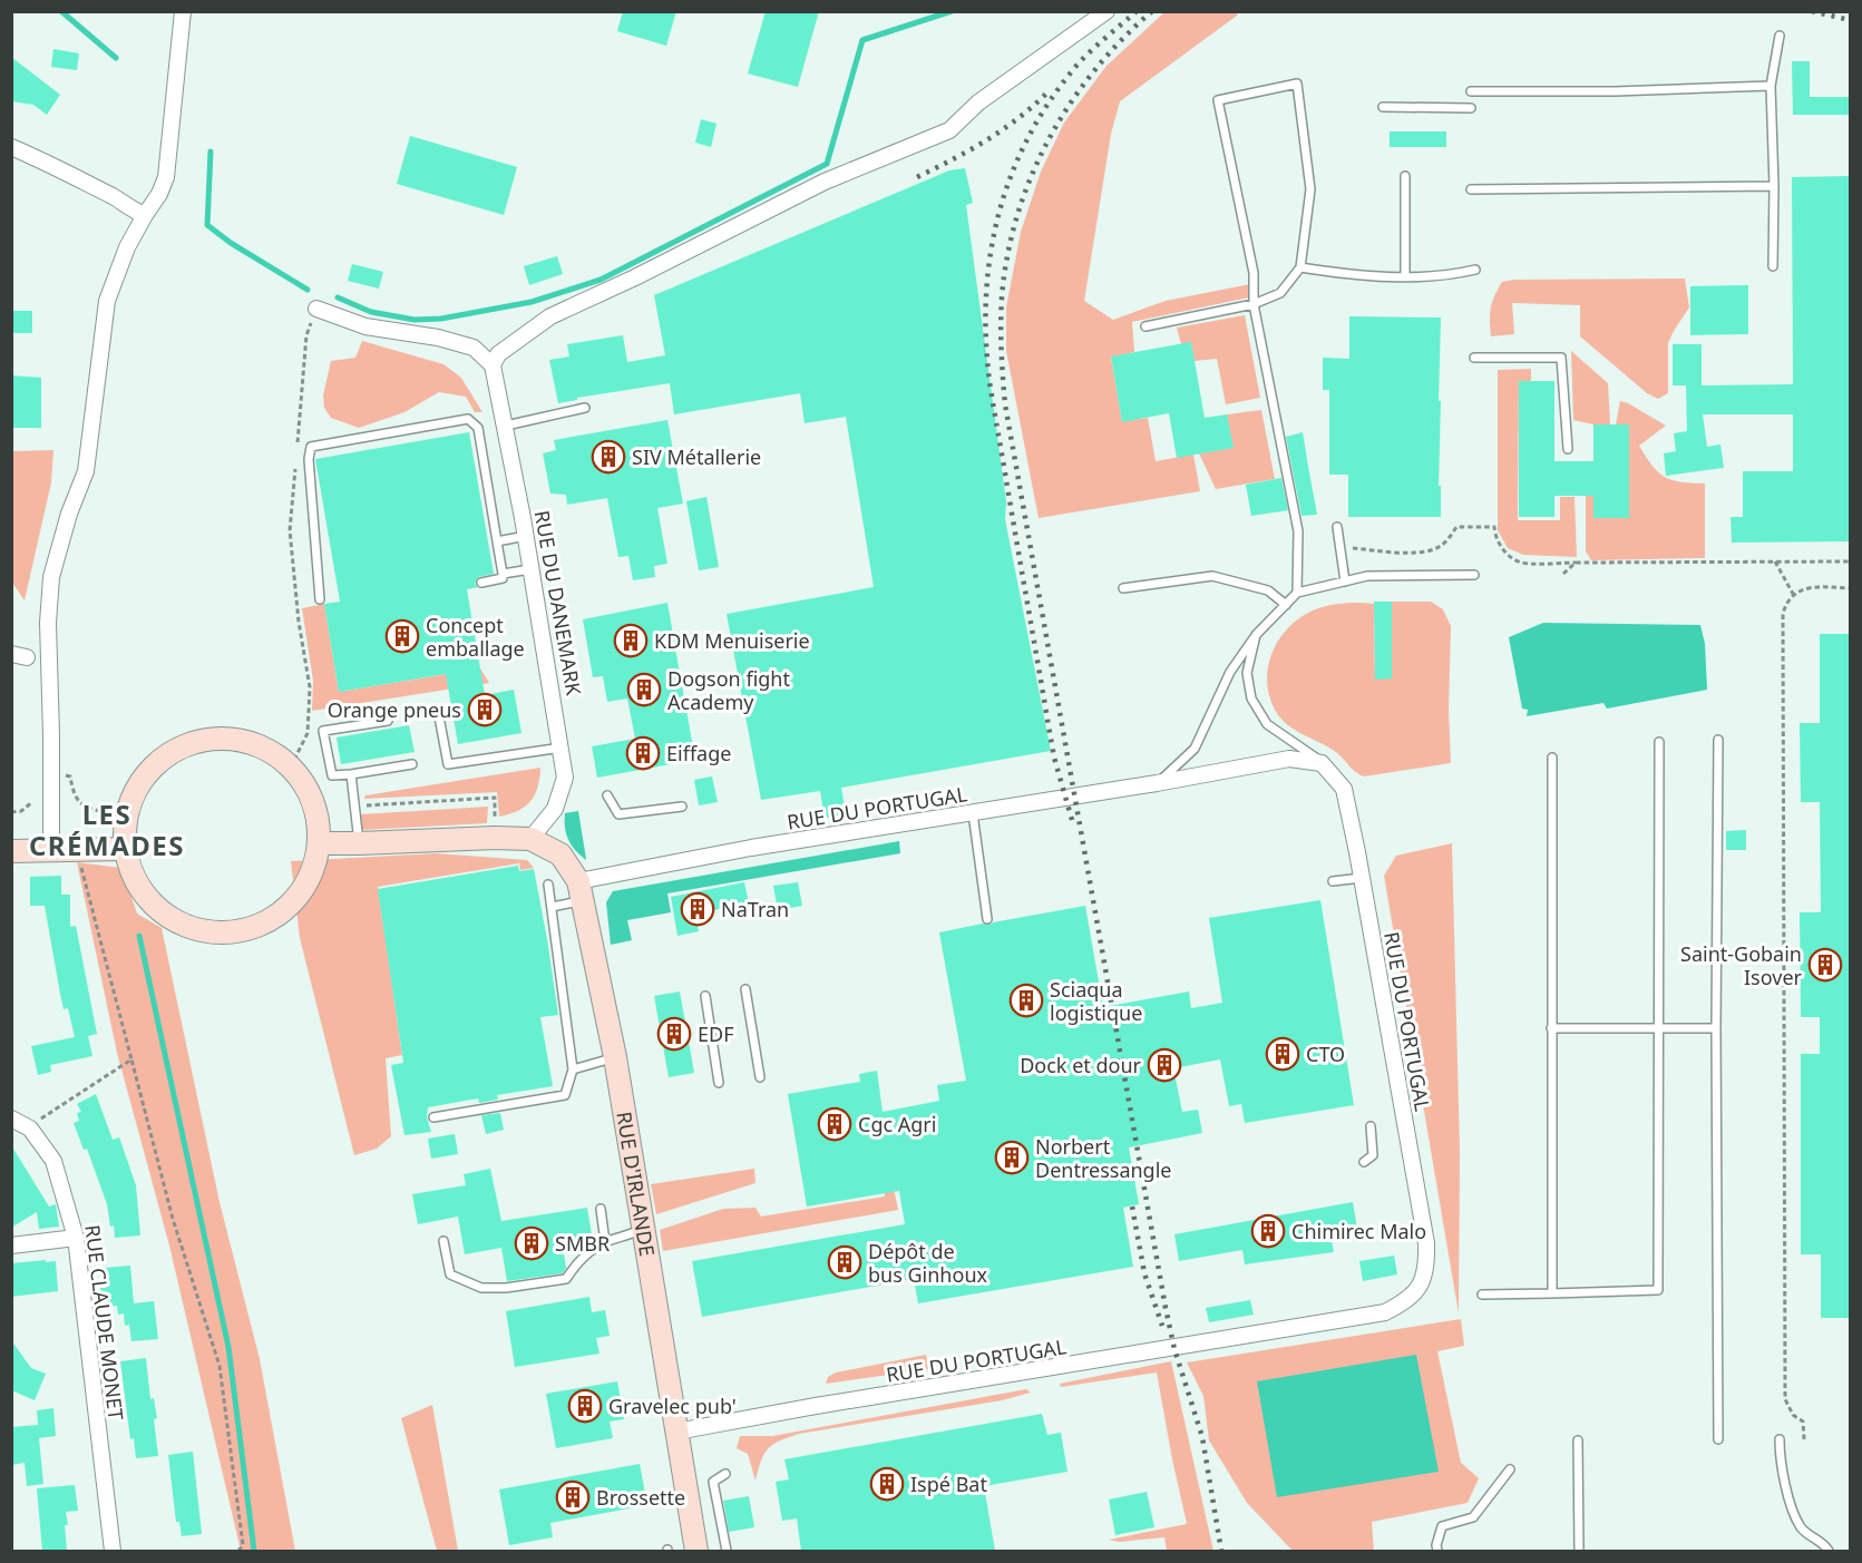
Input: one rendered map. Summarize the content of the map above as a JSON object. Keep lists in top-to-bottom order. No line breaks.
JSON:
{"streets":{"street":["RUE DU DANEMARK","RUE DU PORTUGAL","RUE D'IRLANDE","RUE CLAUDE MONET"]},"crossings":[["RUE DU DANEMARK","RUE D'IRLANDE"],["RUE DU PORTUGAL","RUE D'IRLANDE"]],"districts":["LES CRÉMADES"],"places":{"building":["SIV Métallerie","Concept emballage","KDM Menuiserie","Dogson fight Academy","Orange pneus","Eiffage","NaTran","Saint-Gobain Isover","Sciaqua logistique","EDF","CTO","Dock et dour","Cgc Agri","Norbert Dentressangle","Chimirec Malo","SMBR","Dépôt de bus Ginhoux","Gravelec pub'","Ispé Bat","Brossette"]}}
